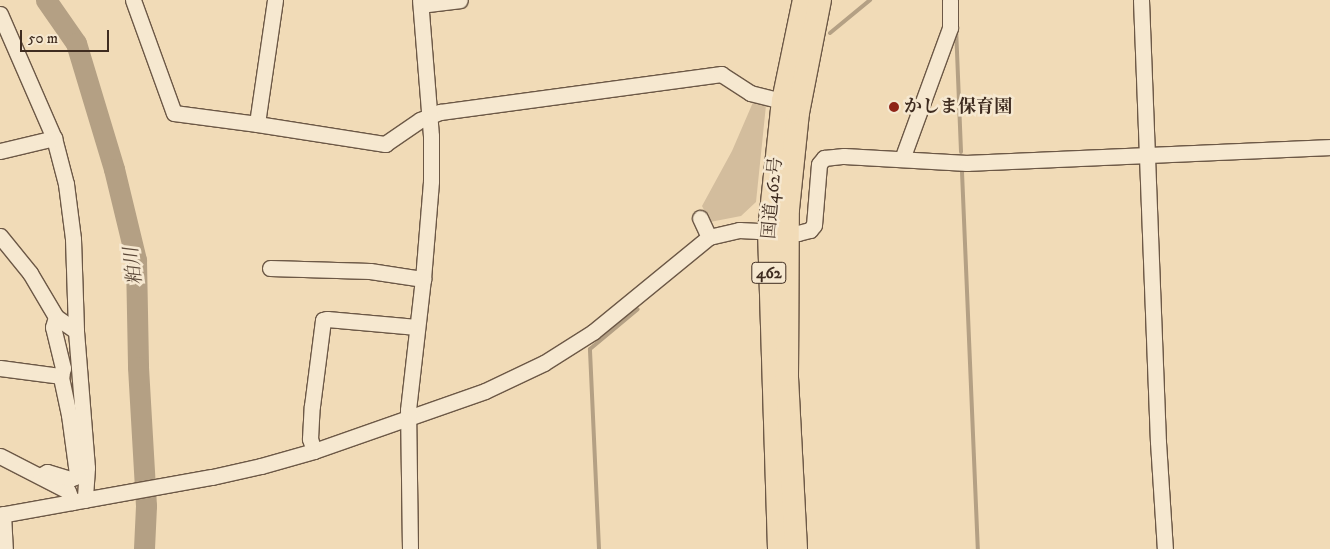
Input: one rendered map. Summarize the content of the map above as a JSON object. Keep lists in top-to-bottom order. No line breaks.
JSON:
{"streets":{"highway":["国道462号","462"]},"water":["粕川"],"places":["かしま保育園"],"scale_bar":"50 m"}
